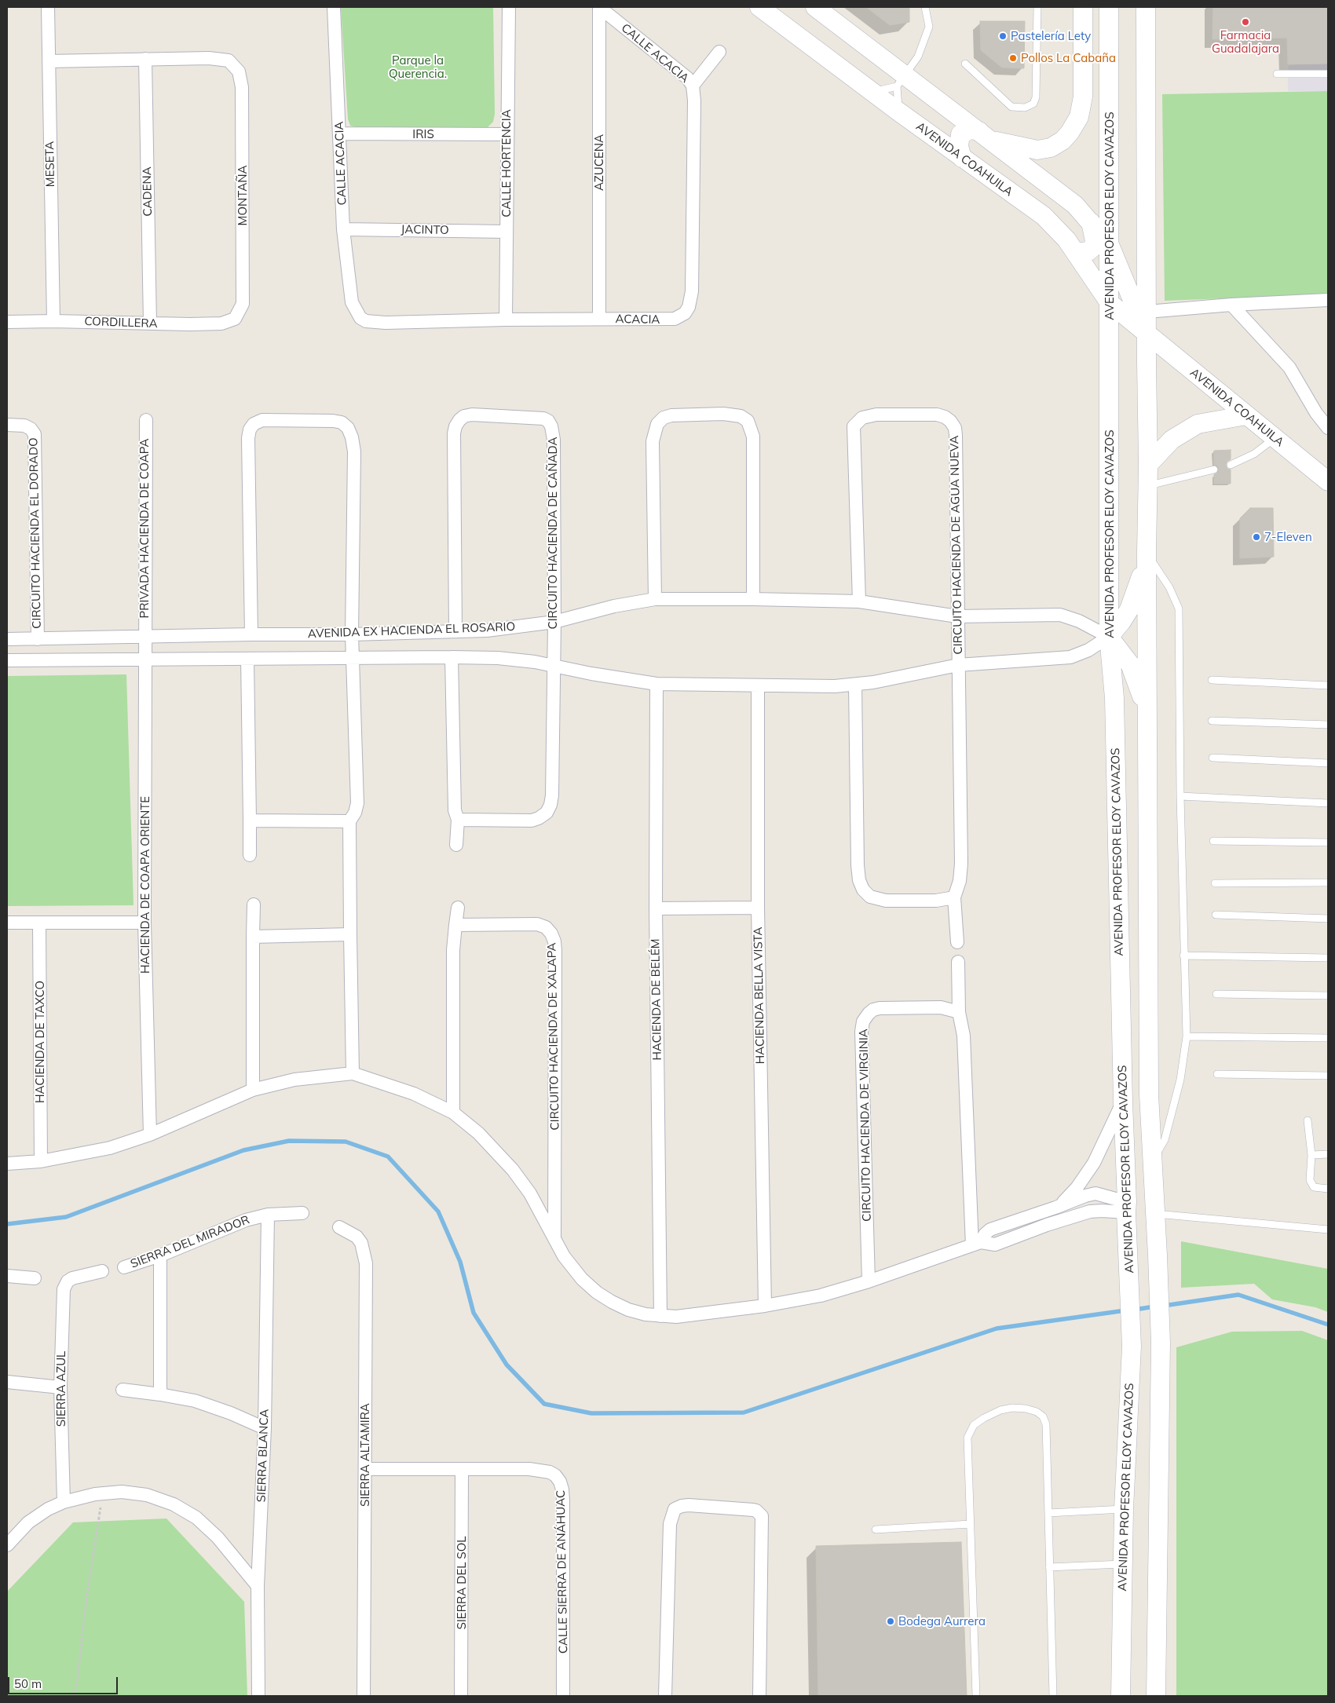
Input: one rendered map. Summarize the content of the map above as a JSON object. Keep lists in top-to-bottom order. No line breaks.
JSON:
{"streets":{"main road":["AVENIDA COAHUILA","AVENIDA PROFESOR ELOY CAVAZOS"],"street":["CALLE ACACIA","IRIS","AZUCENA","CALLE HORTENCIA","MESETA","CADENA","MONTAÑA","JACINTO","ACACIA","CORDILLERA","PRIVADA HACIENDA DE COAPA","CIRCUITO HACIENDA EL DORADO","CIRCUITO HACIENDA DE CAÑADA","CIRCUITO HACIENDA DE AGUA NUEVA","AVENIDA EX HACIENDA EL ROSARIO","HACIENDA DE COAPA ORIENTE","HACIENDA BELLA VISTA","HACIENDA DE BELÉM","CIRCUITO HACIENDA DE XALAPA","HACIENDA DE TAXCO","CIRCUITO HACIENDA DE VIRGINIA","SIERRA DEL MIRADOR","SIERRA AZUL","SIERRA ALTAMIRA","SIERRA BLANCA","CALLE SIERRA DE ANÁHUAC","SIERRA DEL SOL"]},"crossings":[["CALLE ACACIA","IRIS"],["CALLE ACACIA","AZUCENA"],["CALLE ACACIA","JACINTO"],["CALLE ACACIA","ACACIA"],["IRIS","CALLE HORTENCIA"],["AVENIDA COAHUILA","AVENIDA PROFESOR ELOY CAVAZOS"],["AZUCENA","ACACIA"],["CALLE HORTENCIA","JACINTO"],["CALLE HORTENCIA","ACACIA"],["MESETA","CORDILLERA"],["CADENA","MONTAÑA"],["CADENA","CORDILLERA"],["MONTAÑA","CORDILLERA"],["AVENIDA PROFESOR ELOY CAVAZOS","AVENIDA EX HACIENDA EL ROSARIO"],["PRIVADA HACIENDA DE COAPA","AVENIDA EX HACIENDA EL ROSARIO"],["PRIVADA HACIENDA DE COAPA","HACIENDA DE COAPA ORIENTE"],["CIRCUITO HACIENDA EL DORADO","AVENIDA EX HACIENDA EL ROSARIO"],["CIRCUITO HACIENDA DE CAÑADA","AVENIDA EX HACIENDA EL ROSARIO"],["CIRCUITO HACIENDA DE AGUA NUEVA","AVENIDA EX HACIENDA EL ROSARIO"],["AVENIDA EX HACIENDA EL ROSARIO","HACIENDA DE COAPA ORIENTE"],["AVENIDA EX HACIENDA EL ROSARIO","HACIENDA BELLA VISTA"],["AVENIDA EX HACIENDA EL ROSARIO","HACIENDA DE BELÉM"],["SIERRA DEL MIRADOR","SIERRA BLANCA"],["SIERRA ALTAMIRA","CALLE SIERRA DE ANÁHUAC"],["CALLE SIERRA DE ANÁHUAC","SIERRA DEL SOL"]],"parks":["Parque la Querencia."],"places":["Farmacia Guadalajara","Pastelería Lety","Pollos La Cabaña","7-Eleven","Bodega Aurrera"],"scale_bar":"50 m"}
